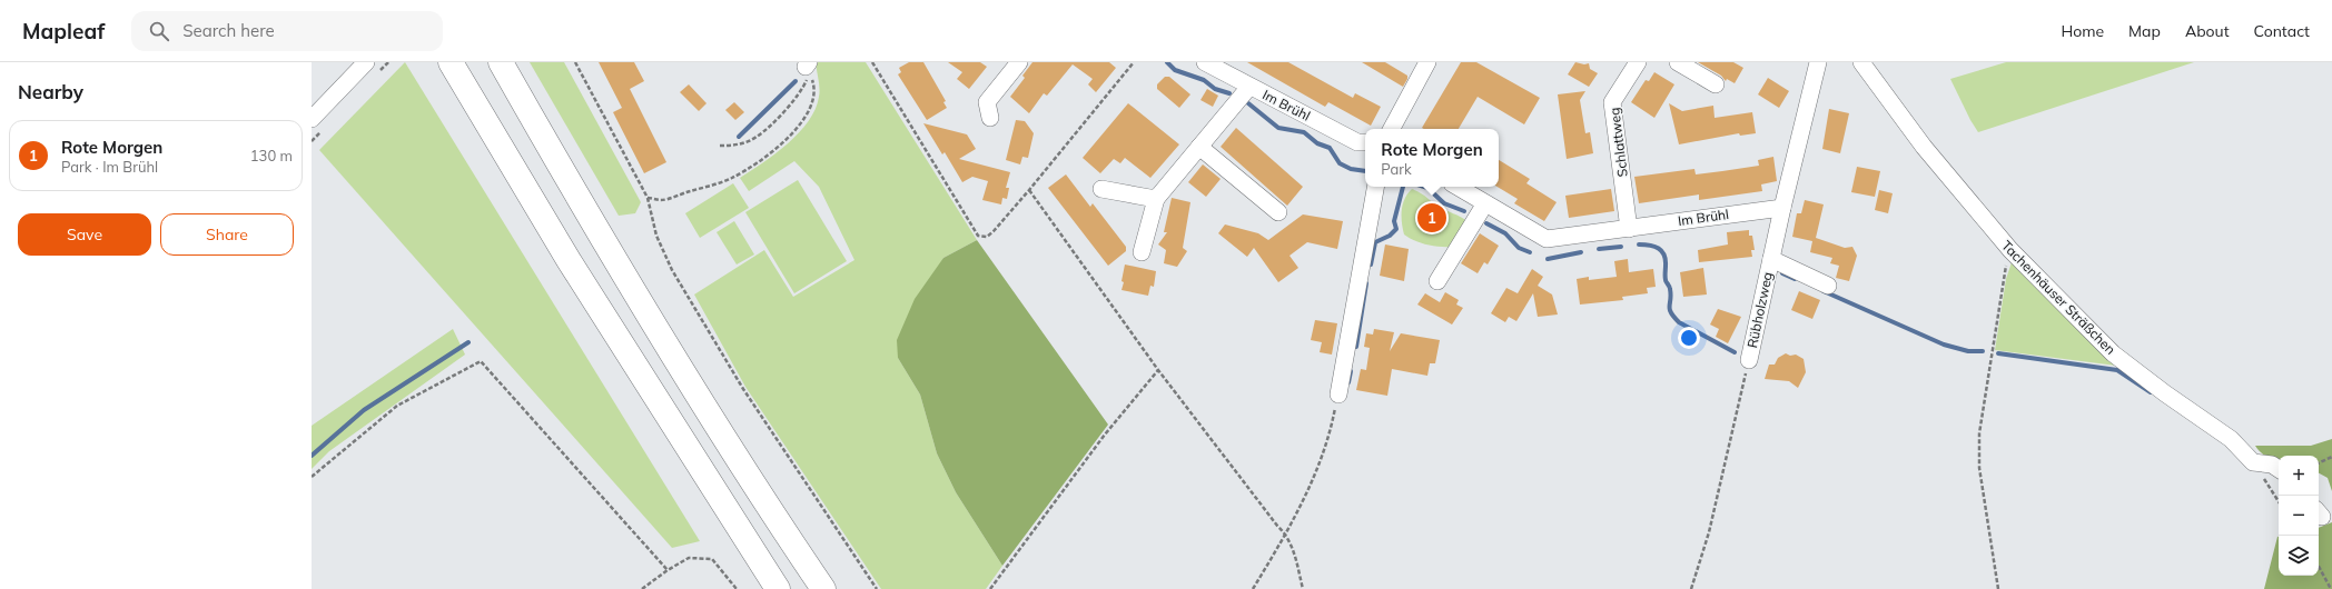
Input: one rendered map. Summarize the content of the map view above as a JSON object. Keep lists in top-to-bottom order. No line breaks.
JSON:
{"streets":{"street":["Im Brühl","Schlattweg","Tachenhäuser Sträßchen","Rübholzweg"]},"crossings":[["Im Brühl","Schlattweg"],["Im Brühl","Rübholzweg"]],"page":{"header":"Mapleaf","search":"Search here","nav":["Home","Map","About","Contact"],"heading":"Nearby","list":[{"mark":"1","name":"Rote Morgen","note":"Park · Im Brühl","value":"130 m"}],"popup":["Rote Morgen","Park"],"buttons":["Save","Share"],"pins":"1","map_buttons":["+","−"]}}
